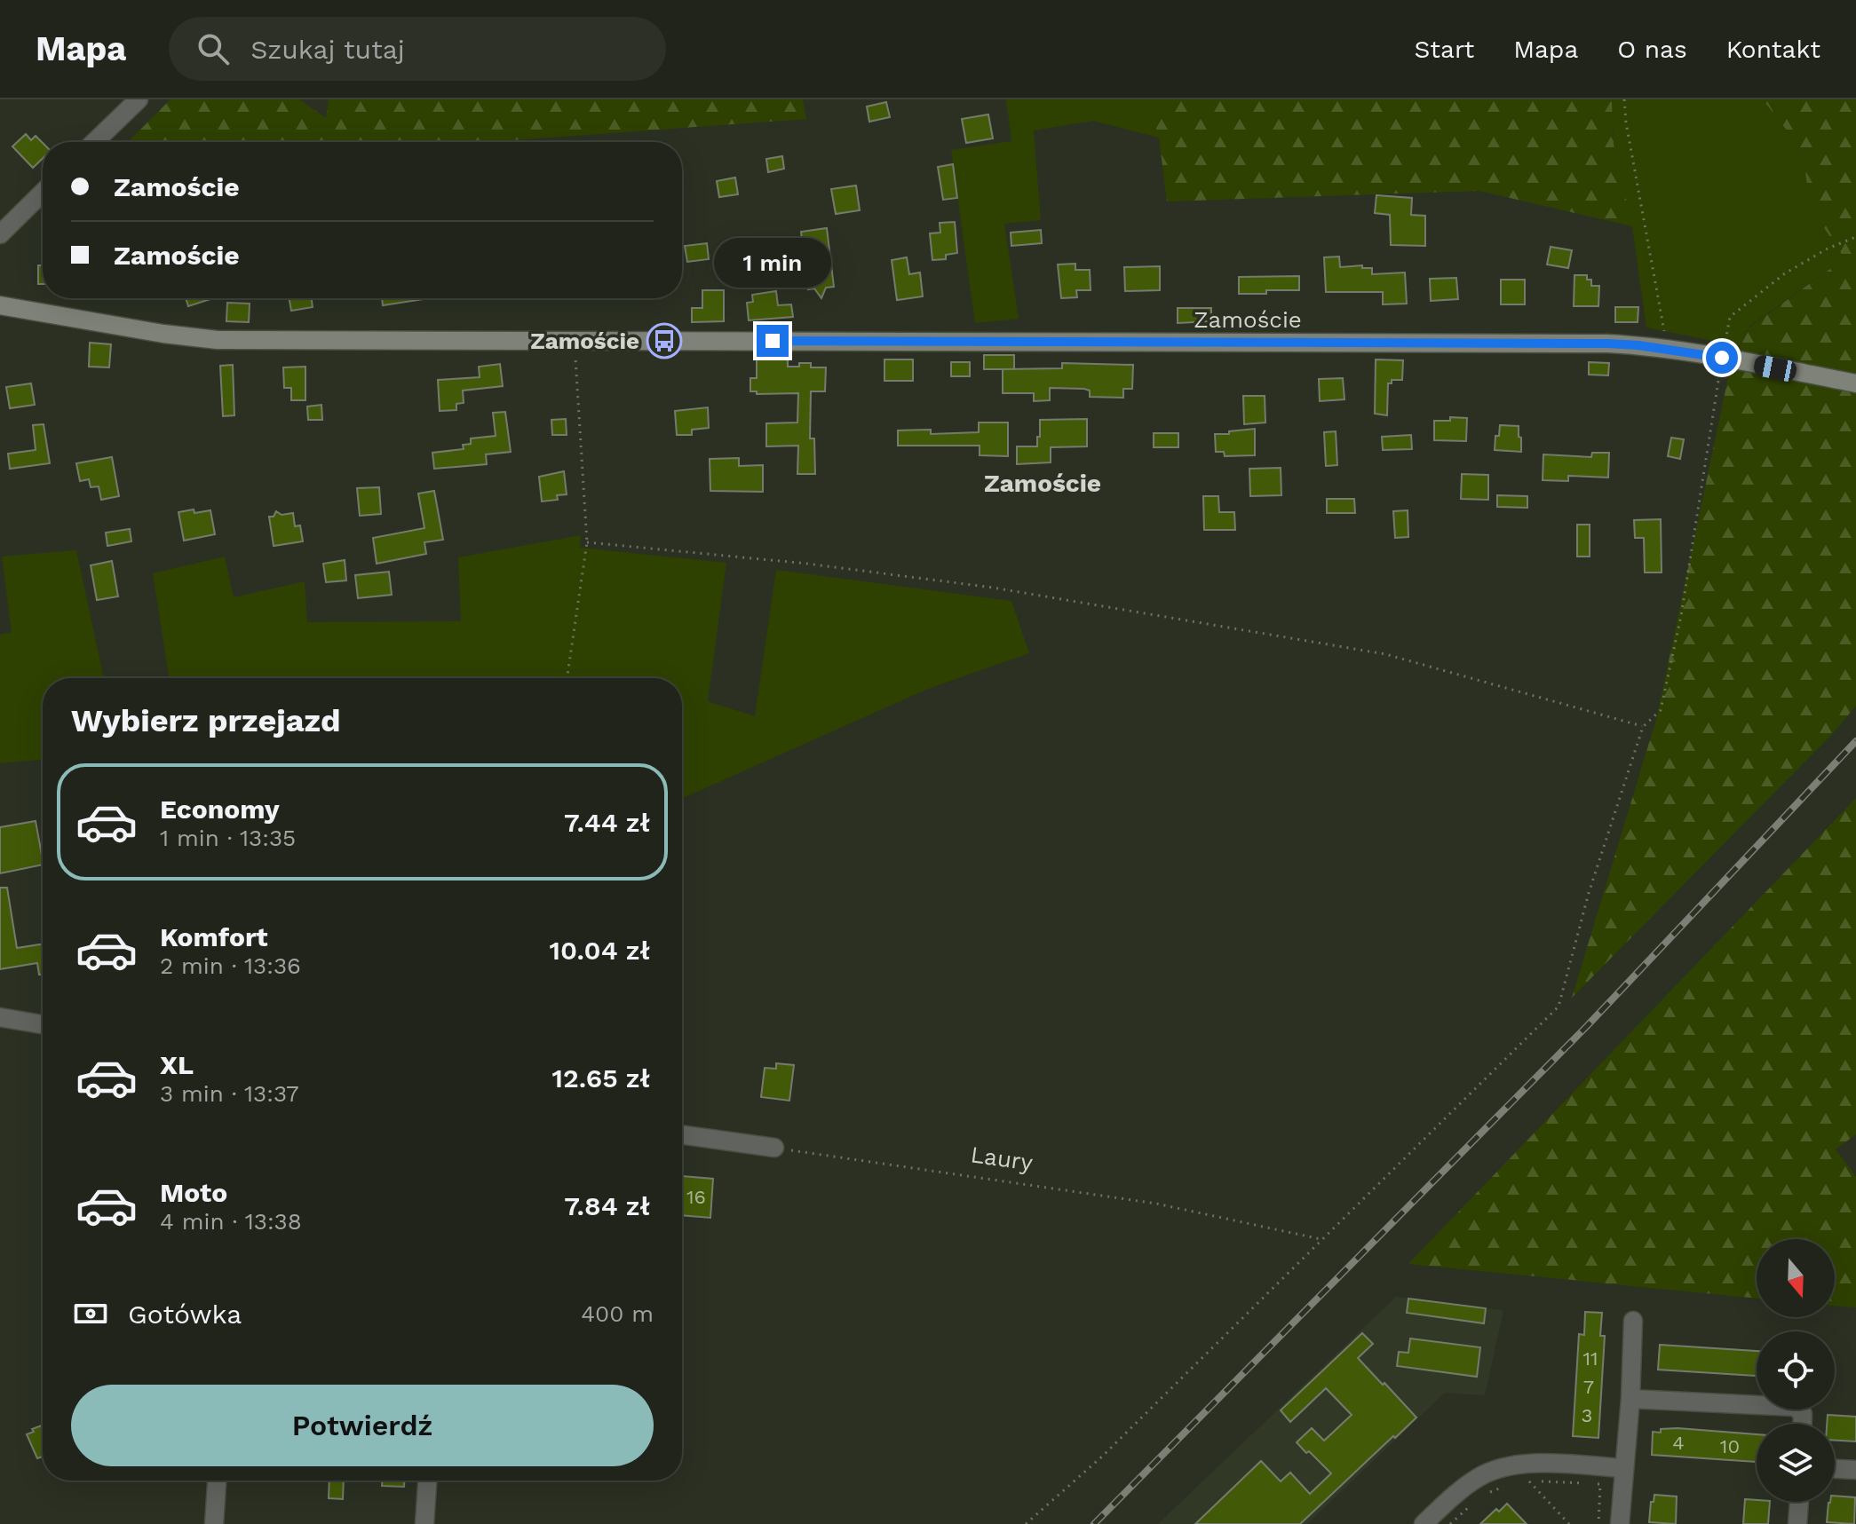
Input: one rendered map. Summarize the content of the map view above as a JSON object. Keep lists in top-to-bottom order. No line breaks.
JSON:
{"streets":{"street":["Zamoście"],"path":["Laury"]},"districts":["Zamoście"],"places":{"bus stop":["Zamoście"]},"house_numbers":["16","11","7","3","4","10"],"north":"bottom","page":{"header":"Mapa","search":"Szukaj tutaj","nav":["Start","Mapa","O nas","Kontakt"],"banner":["Zamoście","Zamoście"],"bubble":"1 min","heading":"Wybierz przejazd","list":[{"name":"Economy","note":"1 min · 13:35","value":"7.44 zł"},{"name":"Komfort","note":"2 min · 13:36","value":"10.04 zł"},{"name":"XL","note":"3 min · 13:37","value":"12.65 zł"},{"name":"Moto","note":"4 min · 13:38","value":"7.84 zł"}],"pay":["Gotówka","400 m"],"buttons":"Potwierdź"}}
